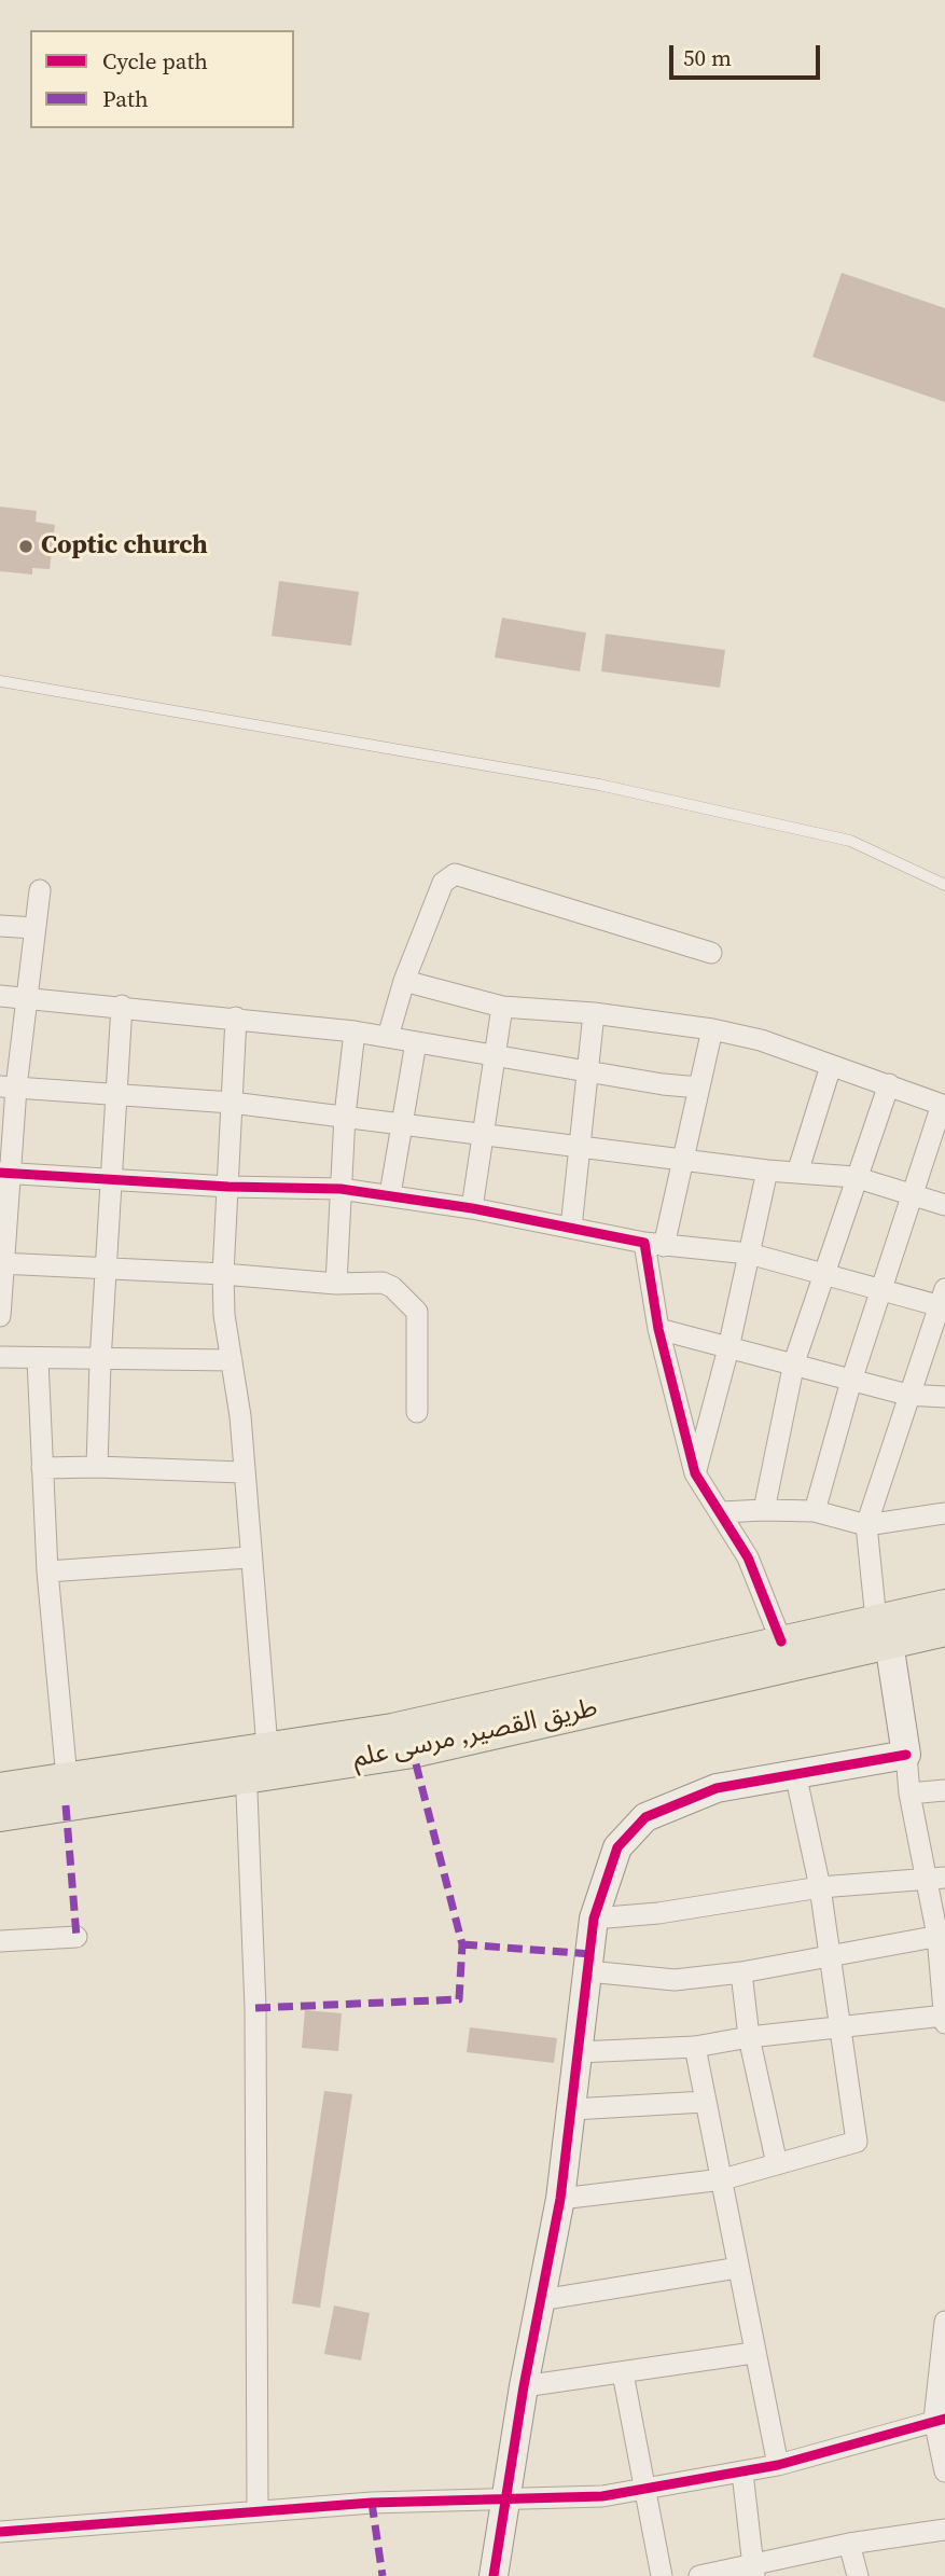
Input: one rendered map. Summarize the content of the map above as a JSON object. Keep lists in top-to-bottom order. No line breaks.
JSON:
{"streets":{"main road":["طريق القصير, مرسى علم"]},"places":["Coptic church"],"legend":["Cycle path","Path"],"scale_bar":"50 m"}
